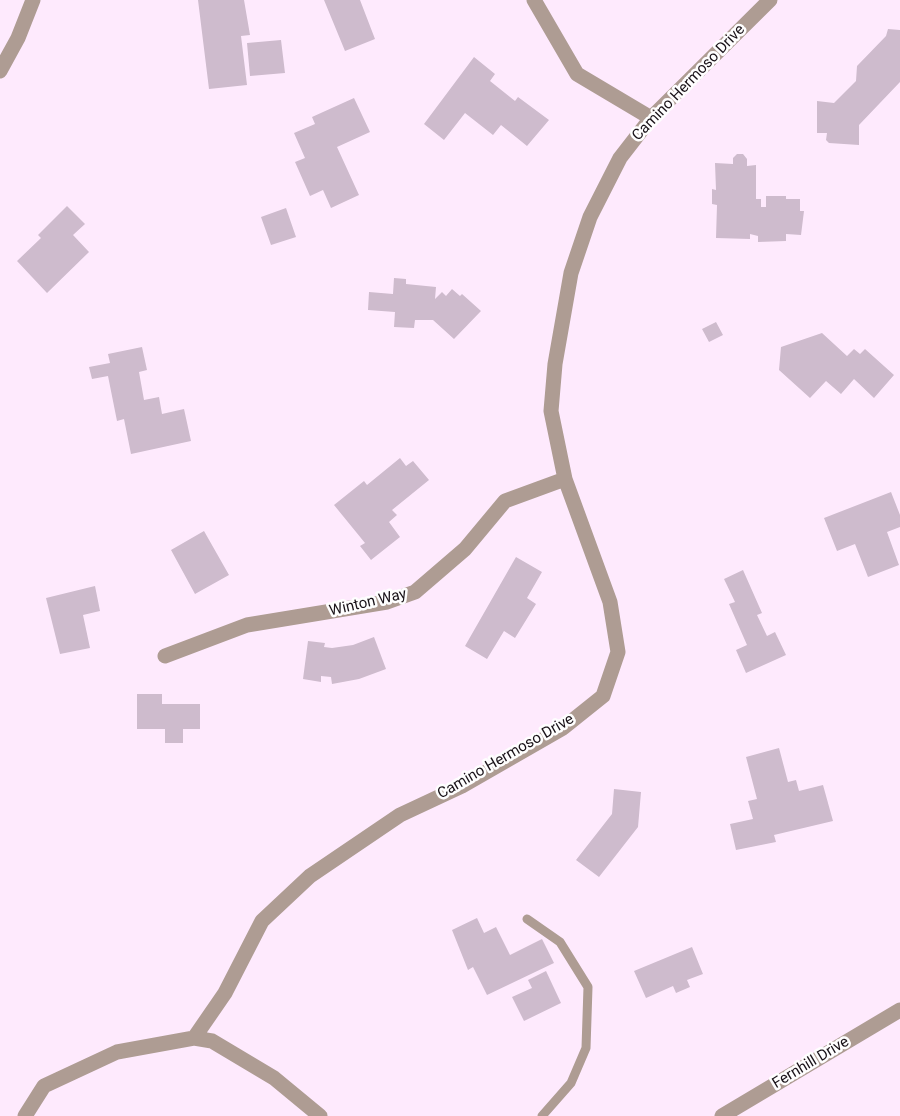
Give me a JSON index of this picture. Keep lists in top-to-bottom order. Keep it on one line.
{"streets":{"street":["Camino Hermoso Drive","Winton Way","Fernhill Drive"]},"crossings":[["Camino Hermoso Drive","Winton Way"]]}
